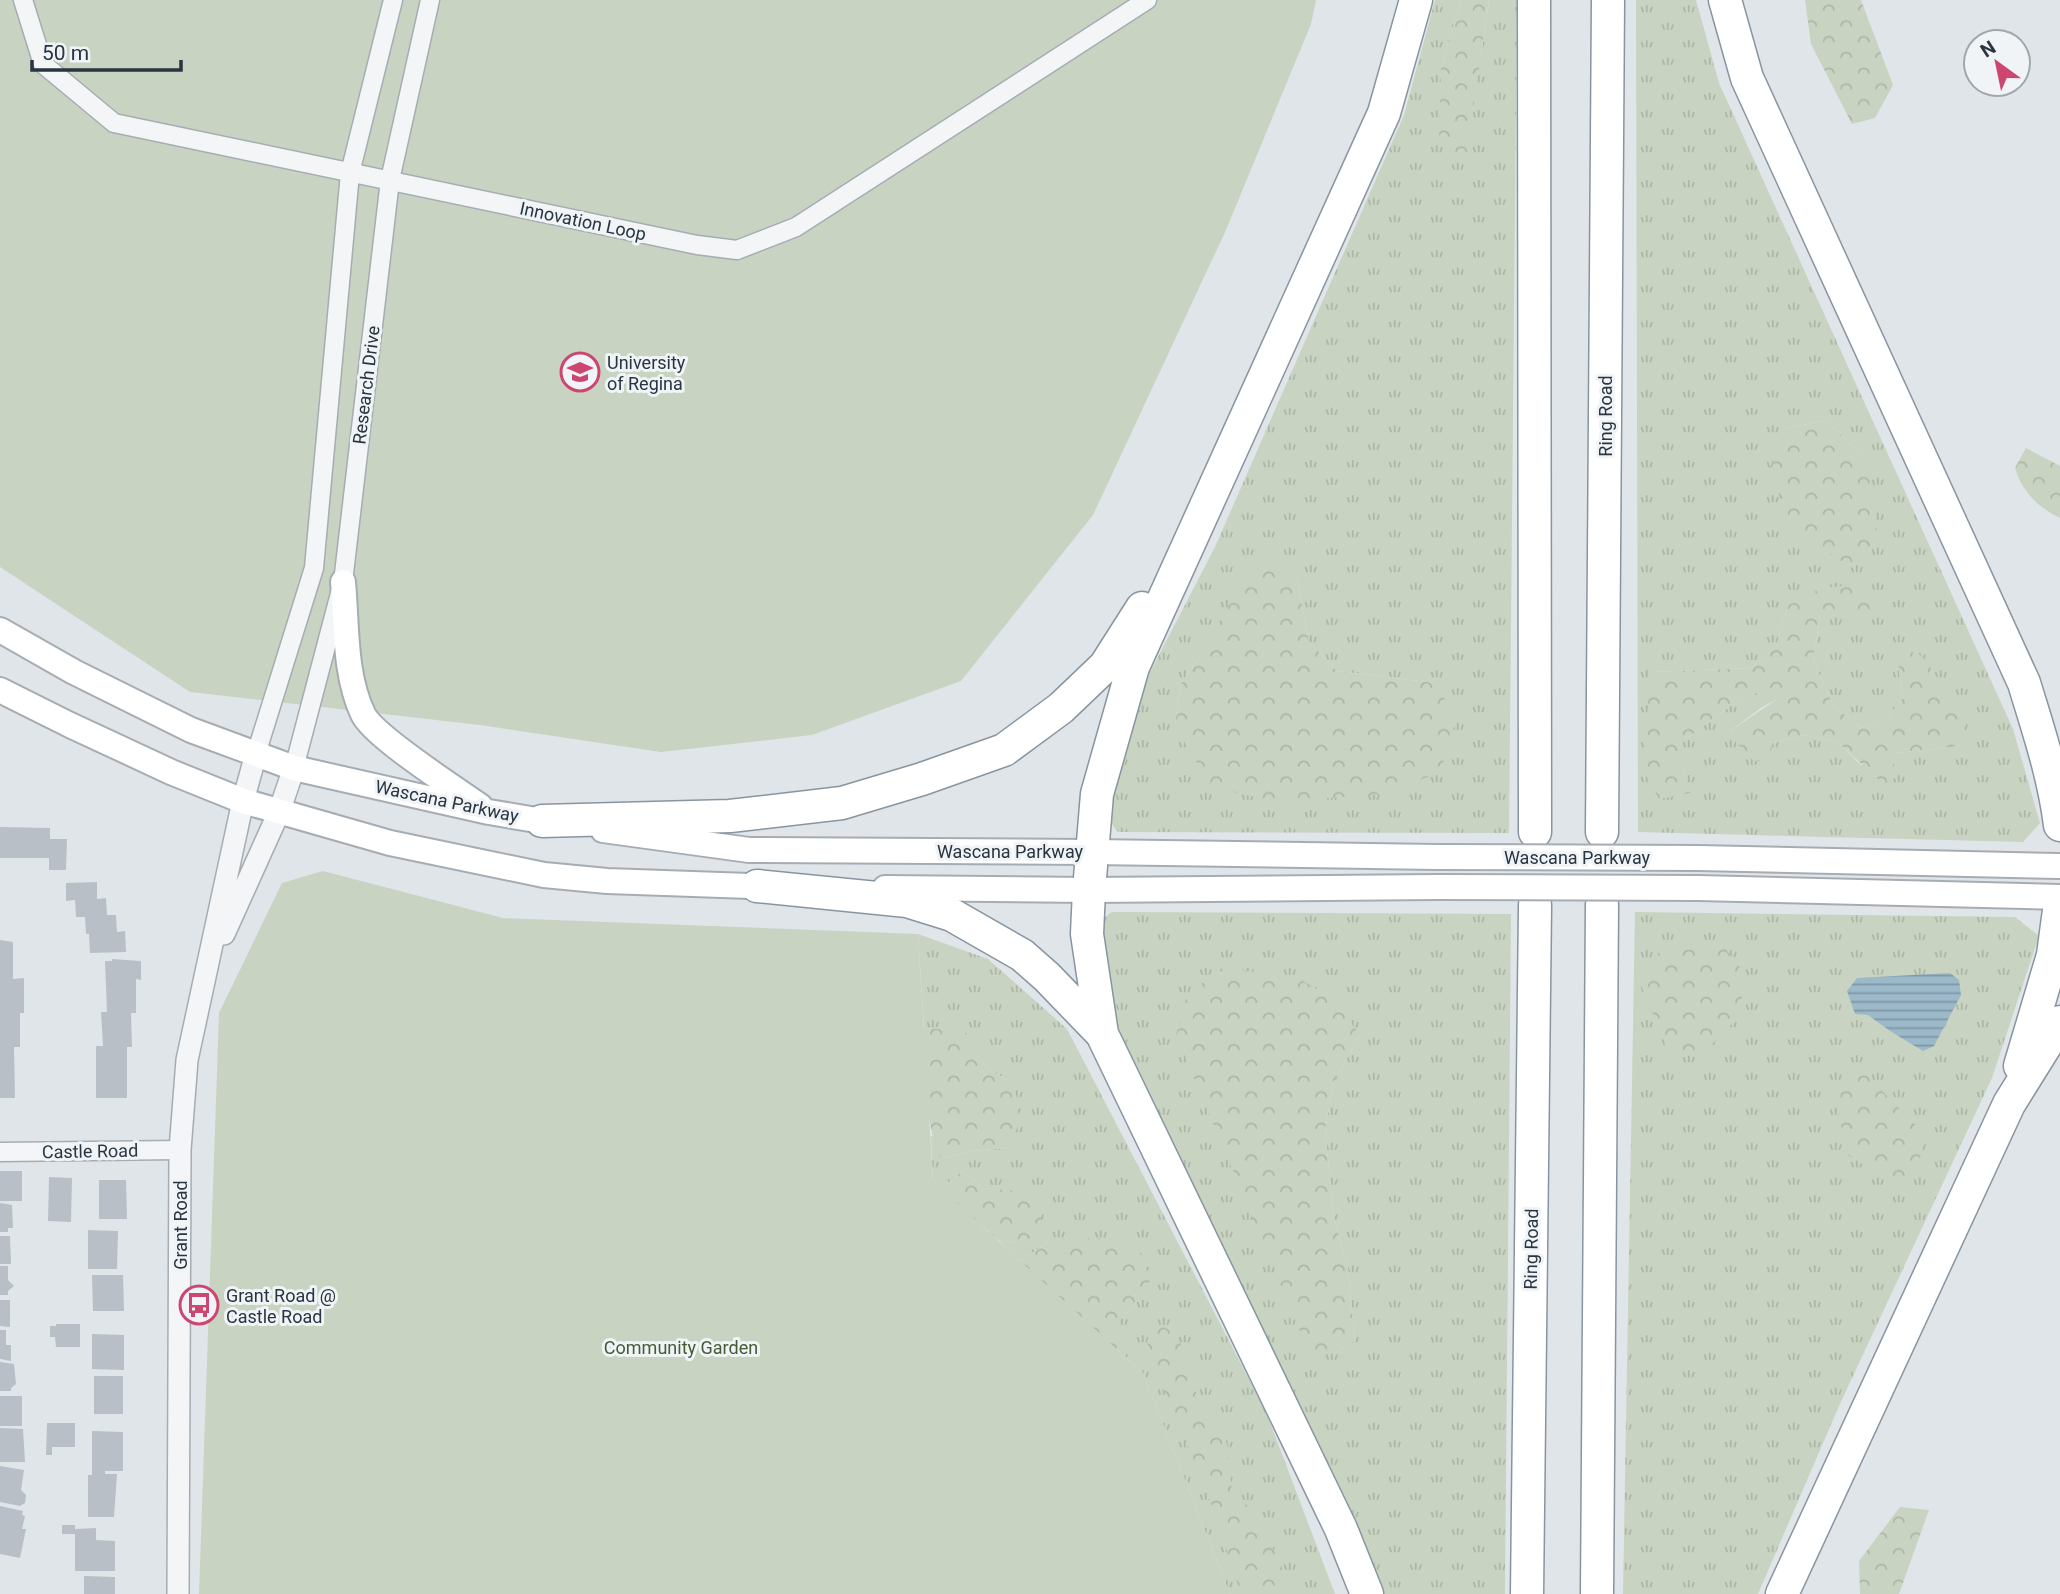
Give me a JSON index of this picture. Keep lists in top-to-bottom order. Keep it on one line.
{"streets":{"highway":["Ring Road"],"main road":["Wascana Parkway"],"street":["Innovation Loop","Research Drive","Castle Road","Grant Road"]},"crossings":[["Innovation Loop","Research Drive"],["Research Drive","Wascana Parkway"],["Research Drive","Grant Road"],["Wascana Parkway","Grant Road"],["Castle Road","Grant Road"]],"parks":["Community Garden"],"places":{"school or university":["University of Regina"],"bus stop":["Grant Road @ Castle Road"]},"scale_bar":"50 m","north":"top left"}
